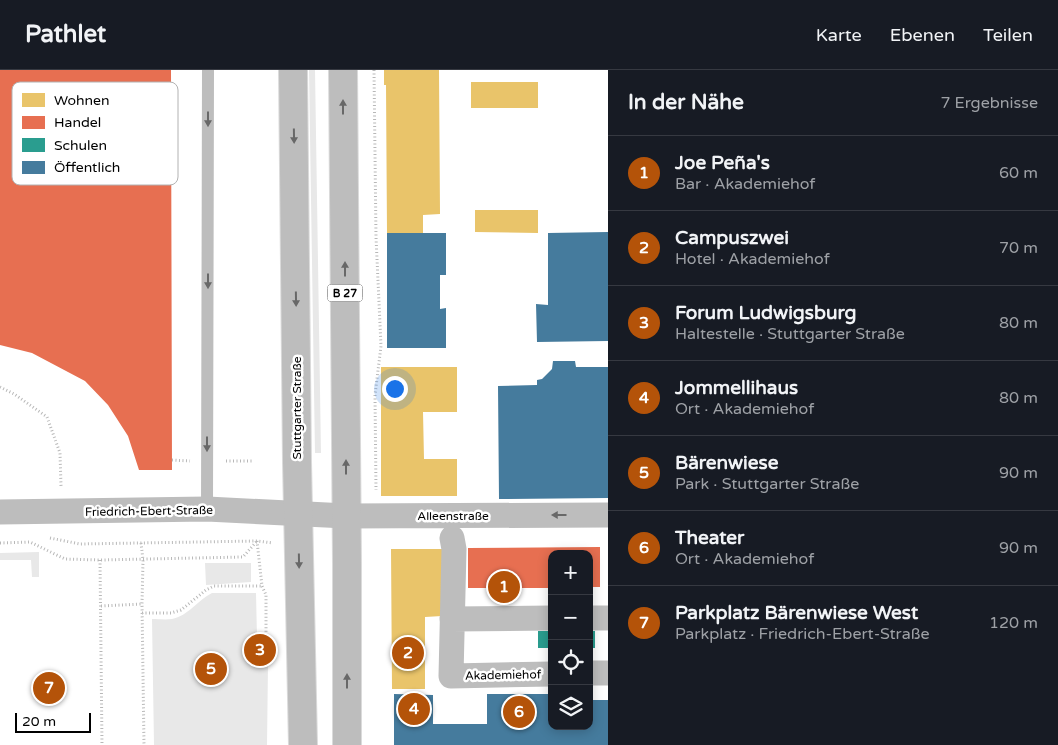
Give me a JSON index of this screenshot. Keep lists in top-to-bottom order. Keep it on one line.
{"streets":{"main road":["B 27","Stuttgarter Straße"],"street":["Friedrich-Ebert-Straße","Alleenstraße","Akademiehof"]},"crossings":[["B 27","Alleenstraße"],["Stuttgarter Straße","Friedrich-Ebert-Straße"],["Stuttgarter Straße","Alleenstraße"],["Friedrich-Ebert-Straße","Alleenstraße"]],"legend":["Wohnen","Handel","Schulen","Öffentlich"],"scale_bar":"20 m","page":{"header":"Pathlet","nav":["Karte","Ebenen","Teilen"],"heading":["In der Nähe","7 Ergebnisse"],"list":[{"mark":"1","name":"Joe Peña's","note":"Bar · Akademiehof","value":"60 m"},{"mark":"2","name":"Campuszwei","note":"Hotel · Akademiehof","value":"70 m"},{"mark":"3","name":"Forum Ludwigsburg","note":"Haltestelle · Stuttgarter Straße","value":"80 m"},{"mark":"4","name":"Jommellihaus","note":"Ort · Akademiehof","value":"80 m"},{"mark":"5","name":"Bärenwiese","note":"Park · Stuttgarter Straße","value":"90 m"},{"mark":"6","name":"Theater","note":"Ort · Akademiehof","value":"90 m"},{"mark":"7","name":"Parkplatz Bärenwiese West","note":"Parkplatz · Friedrich-Ebert-Straße","value":"120 m"}],"map_buttons":["+","−"],"pins":["1","3","2","5","7","4","6"],"scale":"20 m"}}
